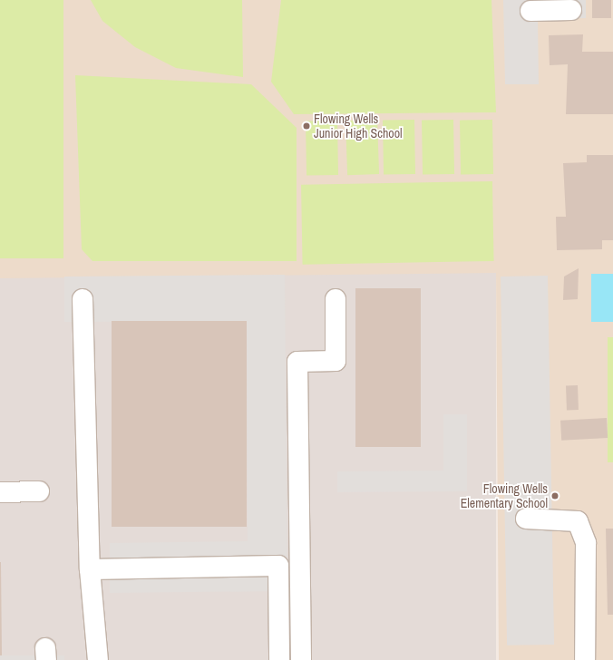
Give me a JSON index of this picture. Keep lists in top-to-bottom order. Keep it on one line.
{"places":["Flowing Wells Junior High School","Flowing Wells Elementary School"]}
